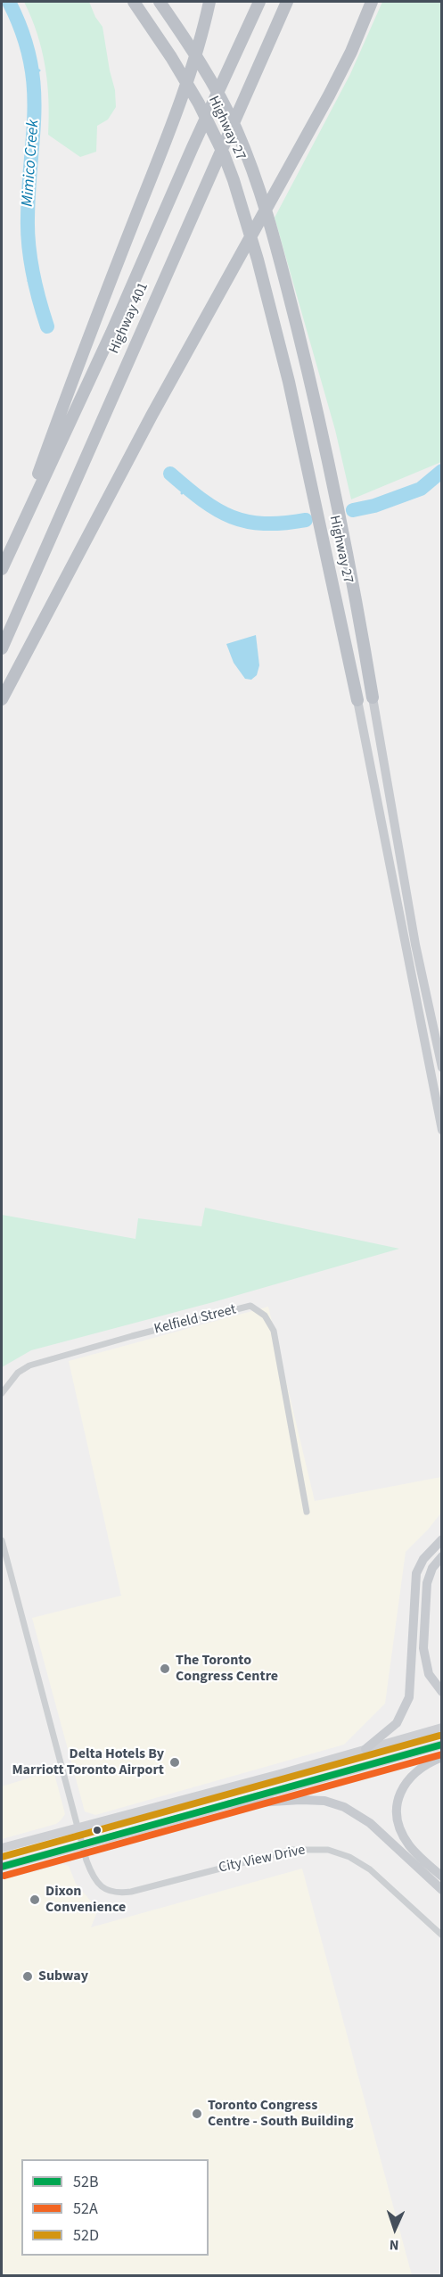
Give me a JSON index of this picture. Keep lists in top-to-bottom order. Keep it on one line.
{"streets":{"highway":["Highway 27","Highway 401"],"street":["Kelfield Street","City View Drive"]},"water":["Mimico Creek"],"places":["The Toronto Congress Centre","Delta Hotels By Marriott Toronto Airport","Dixon Convenience","Subway","Toronto Congress Centre - South Building"],"lines":["transit line 52D","transit line 52B","transit line 52A"],"legend":["52B","52A","52D"],"north":"bottom"}
